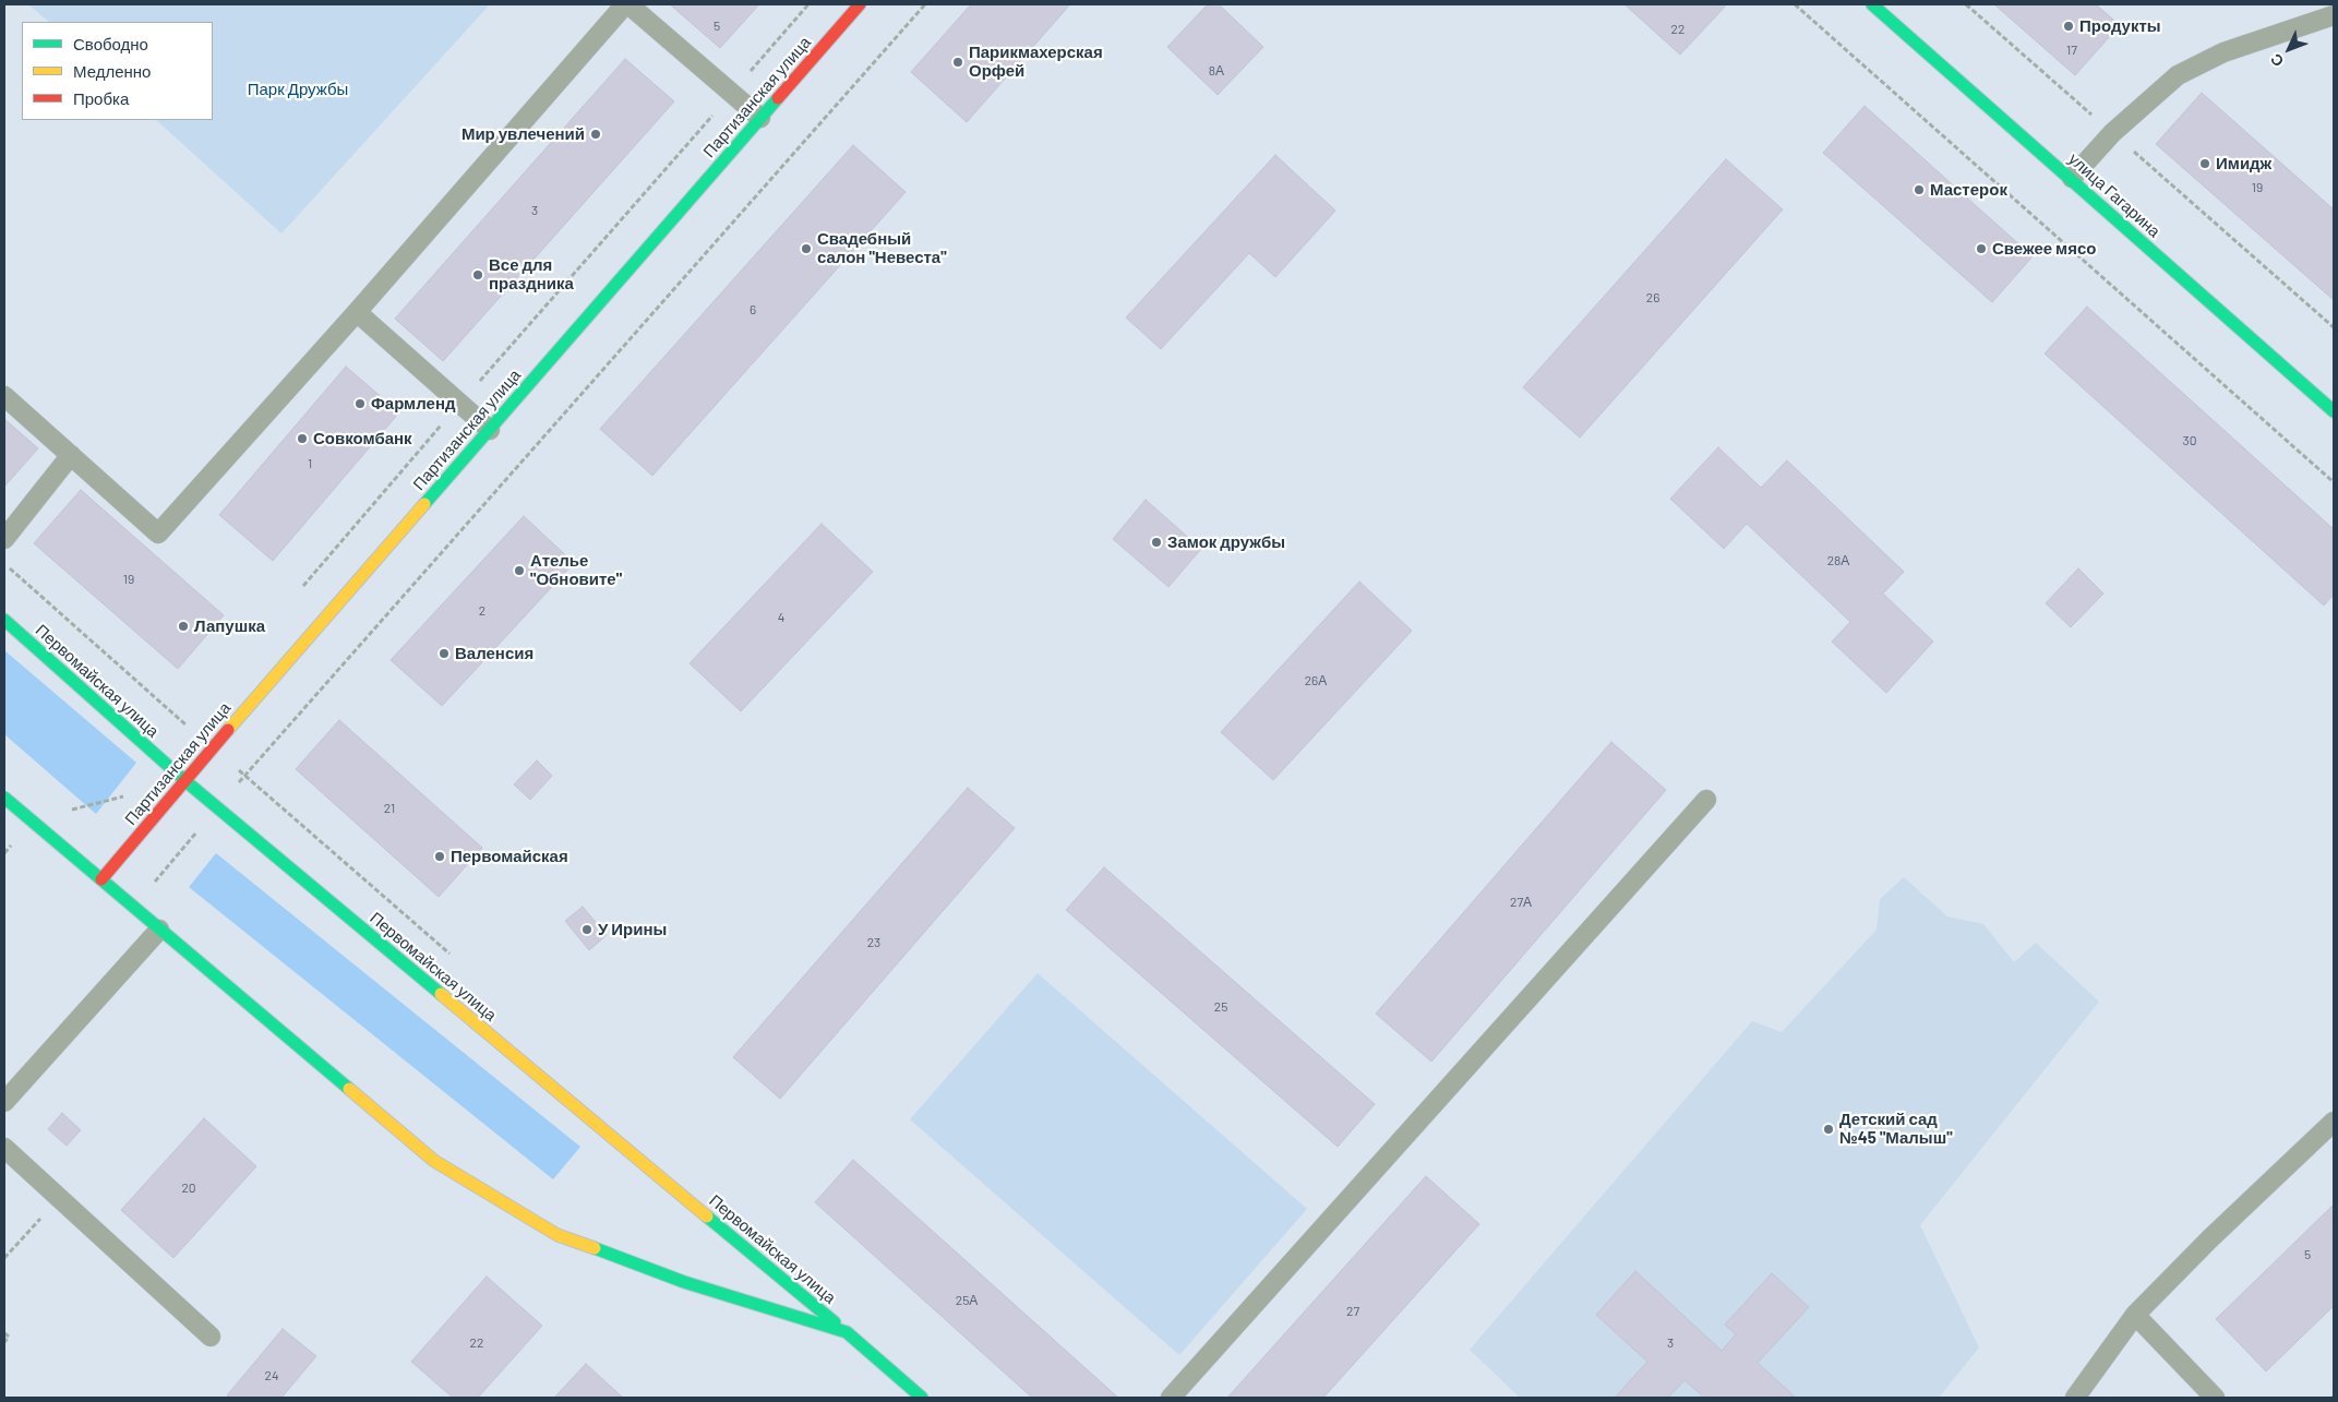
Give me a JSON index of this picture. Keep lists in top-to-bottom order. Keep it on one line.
{"streets":{"street":["Партизанская улица","улица Гагарина","Первомайская улица"]},"crossings":[["Партизанская улица","Первомайская улица"]],"parks":["Парк Дружбы"],"places":["Продукты","Парикмахерская Орфей","Мир увлечений","Имидж","Мастерок","Свадебный салон \"Невеста\"","Свежее мясо","Все для праздника","Фармленд","Совкомбанк","Замок дружбы","Ателье \"Обновите\"","Лапушка","Валенсия","Первомайская","У Ирины","Детский сад №45 \"Малыш\""],"house_numbers":["5","22","17","8А","19","3","26","6","30","1","28А","19","2","4","26А","21","27А","23","25","20","5","25А","27","22","3","24"],"legend":["Свободно","Медленно","Пробка"],"north":"bottom left"}
